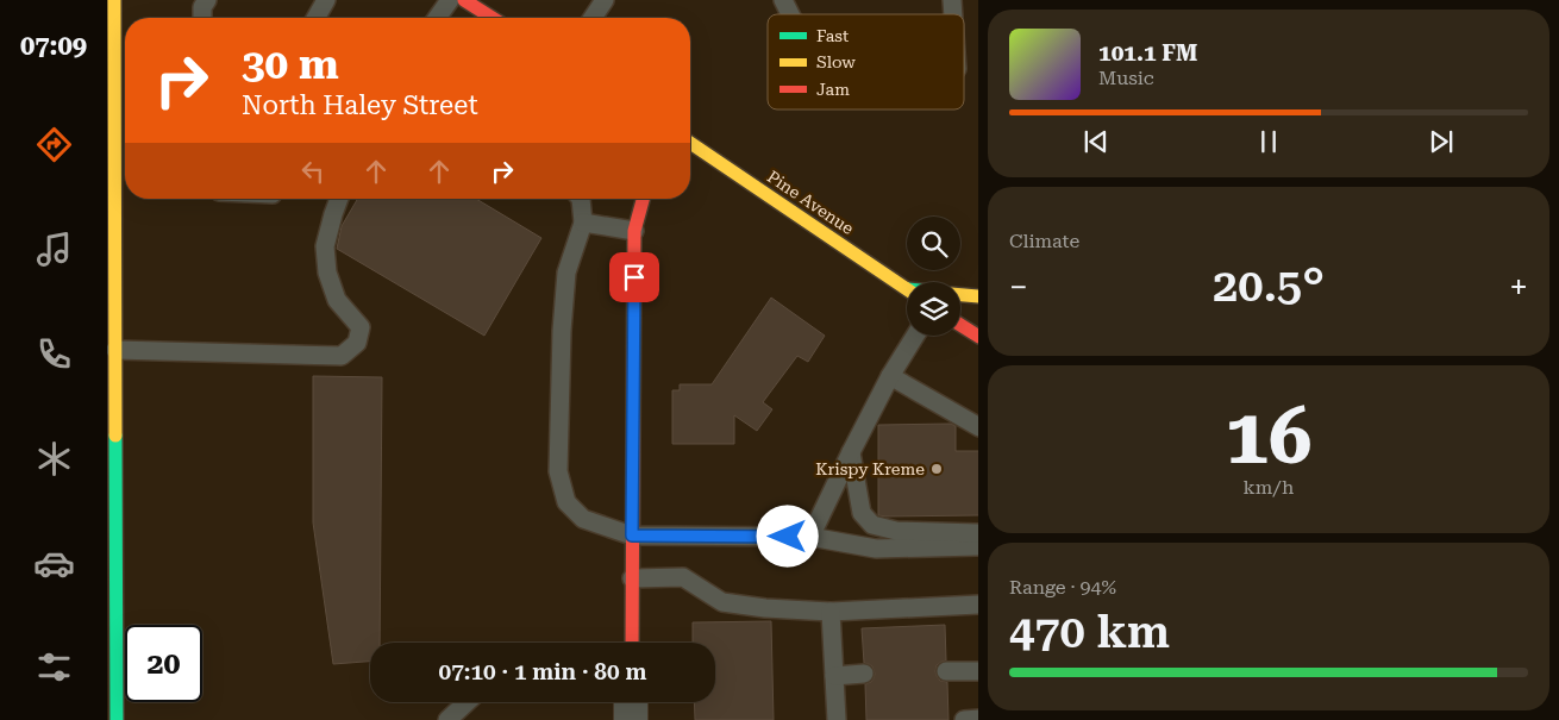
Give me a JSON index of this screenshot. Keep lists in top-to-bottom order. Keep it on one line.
{"streets":{"street":["Pine Avenue"]},"places":["Krispy Kreme"],"legend":["Fast","Slow","Jam"],"page":{"tabs":"07:09","turn":["30 m","North Haley Street"],"song":["101.1 FM","Music"],"tile":["Climate",["16","km/h"],["Range · 94%","470 km"]],"heat":["−","20.5°","+"],"limit":"20","trip":"07:10 · 1 min · 80 m"}}
